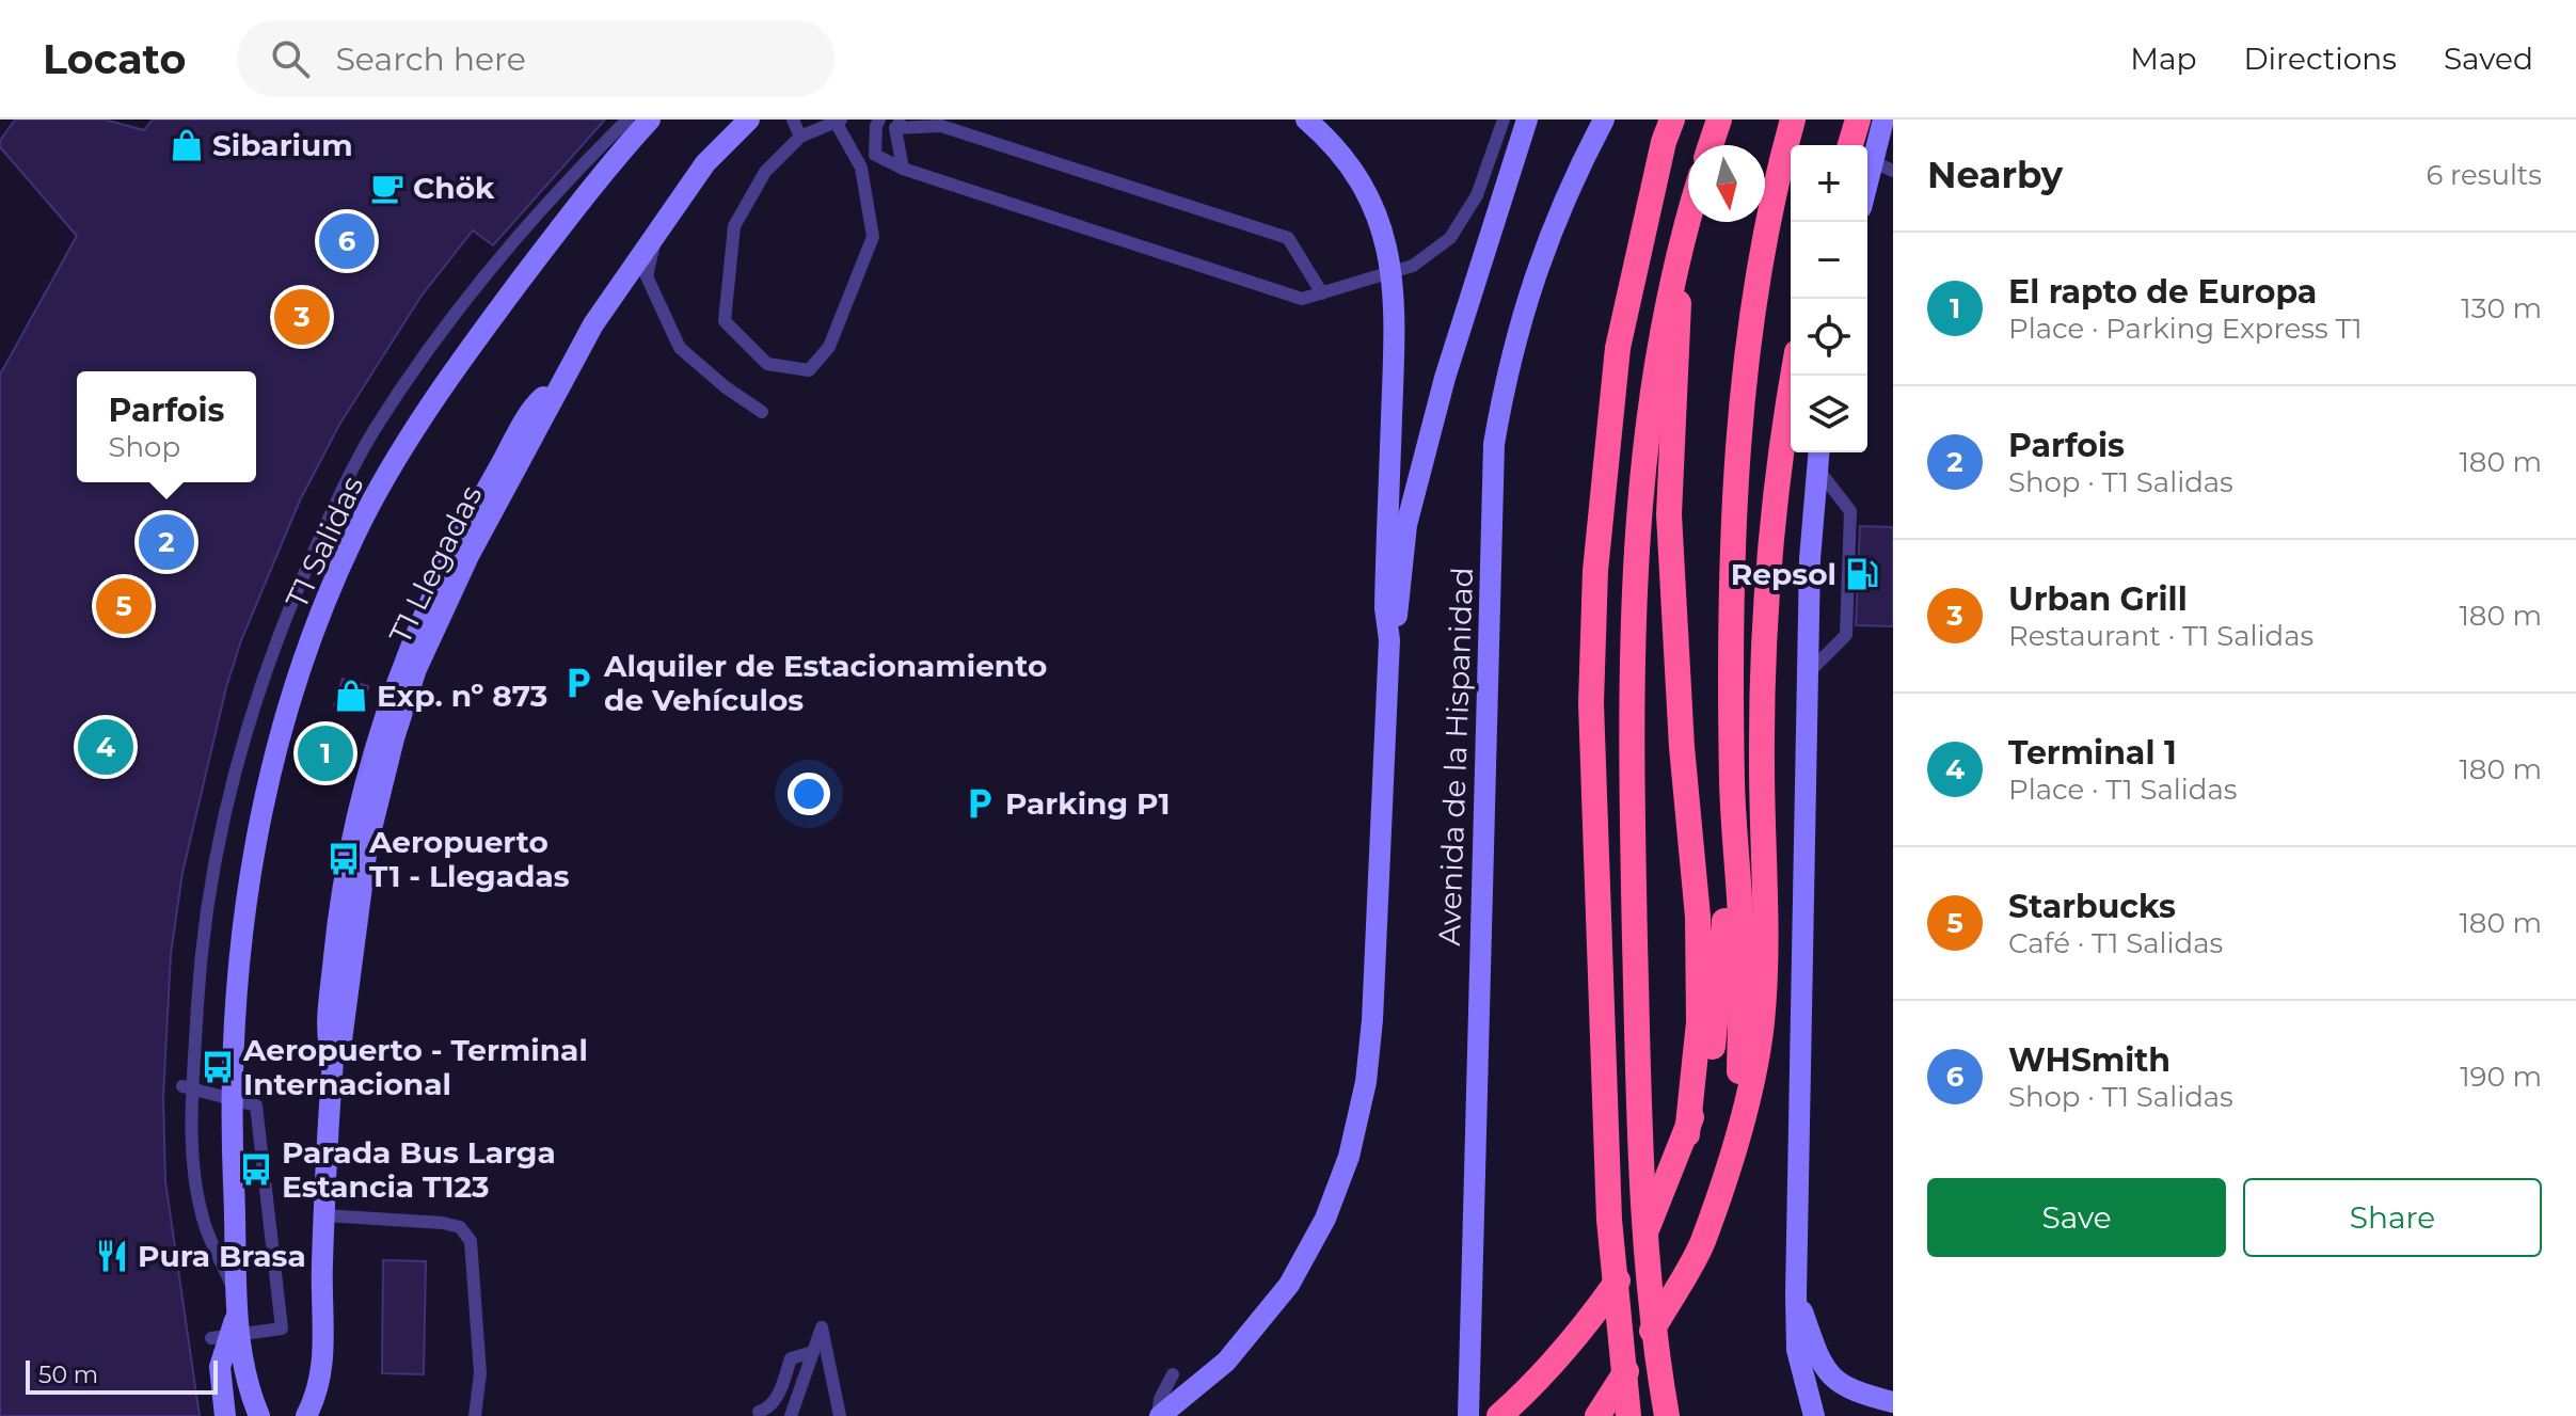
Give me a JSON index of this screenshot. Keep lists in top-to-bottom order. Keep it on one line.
{"streets":{"street":["T1 Salidas","T1 Llegadas","Avenida de la Hispanidad"]},"places":{"shop":["Sibarium","Exp. nº 873"],"cafe":["Chök"],"fuel station":["Repsol"],"parking":["Alquiler de Estacionamiento de Vehículos","Parking P1"],"bus stop":["Aeropuerto T1 - Llegadas","Aeropuerto - Terminal Internacional","Parada Bus Larga Estancia T123"],"restaurant":["Pura Brasa"]},"scale_bar":"50 m","north":"bottom","page":{"header":"Locato","search":"Search here","nav":["Map","Directions","Saved"],"heading":["Nearby","6 results"],"map_buttons":["+","−"],"pins":["6","3","2","5","4","1"],"list":[{"mark":"1","name":"El rapto de Europa","note":"Place · Parking Express T1","value":"130 m"},{"mark":"2","name":"Parfois","note":"Shop · T1 Salidas","value":"180 m"},{"mark":"3","name":"Urban Grill","note":"Restaurant · T1 Salidas","value":"180 m"},{"mark":"4","name":"Terminal 1","note":"Place · T1 Salidas","value":"180 m"},{"mark":"5","name":"Starbucks","note":"Café · T1 Salidas","value":"180 m"},{"mark":"6","name":"WHSmith","note":"Shop · T1 Salidas","value":"190 m"}],"popup":["Parfois","Shop"],"buttons":["Save","Share"],"scale":"50 m"}}
